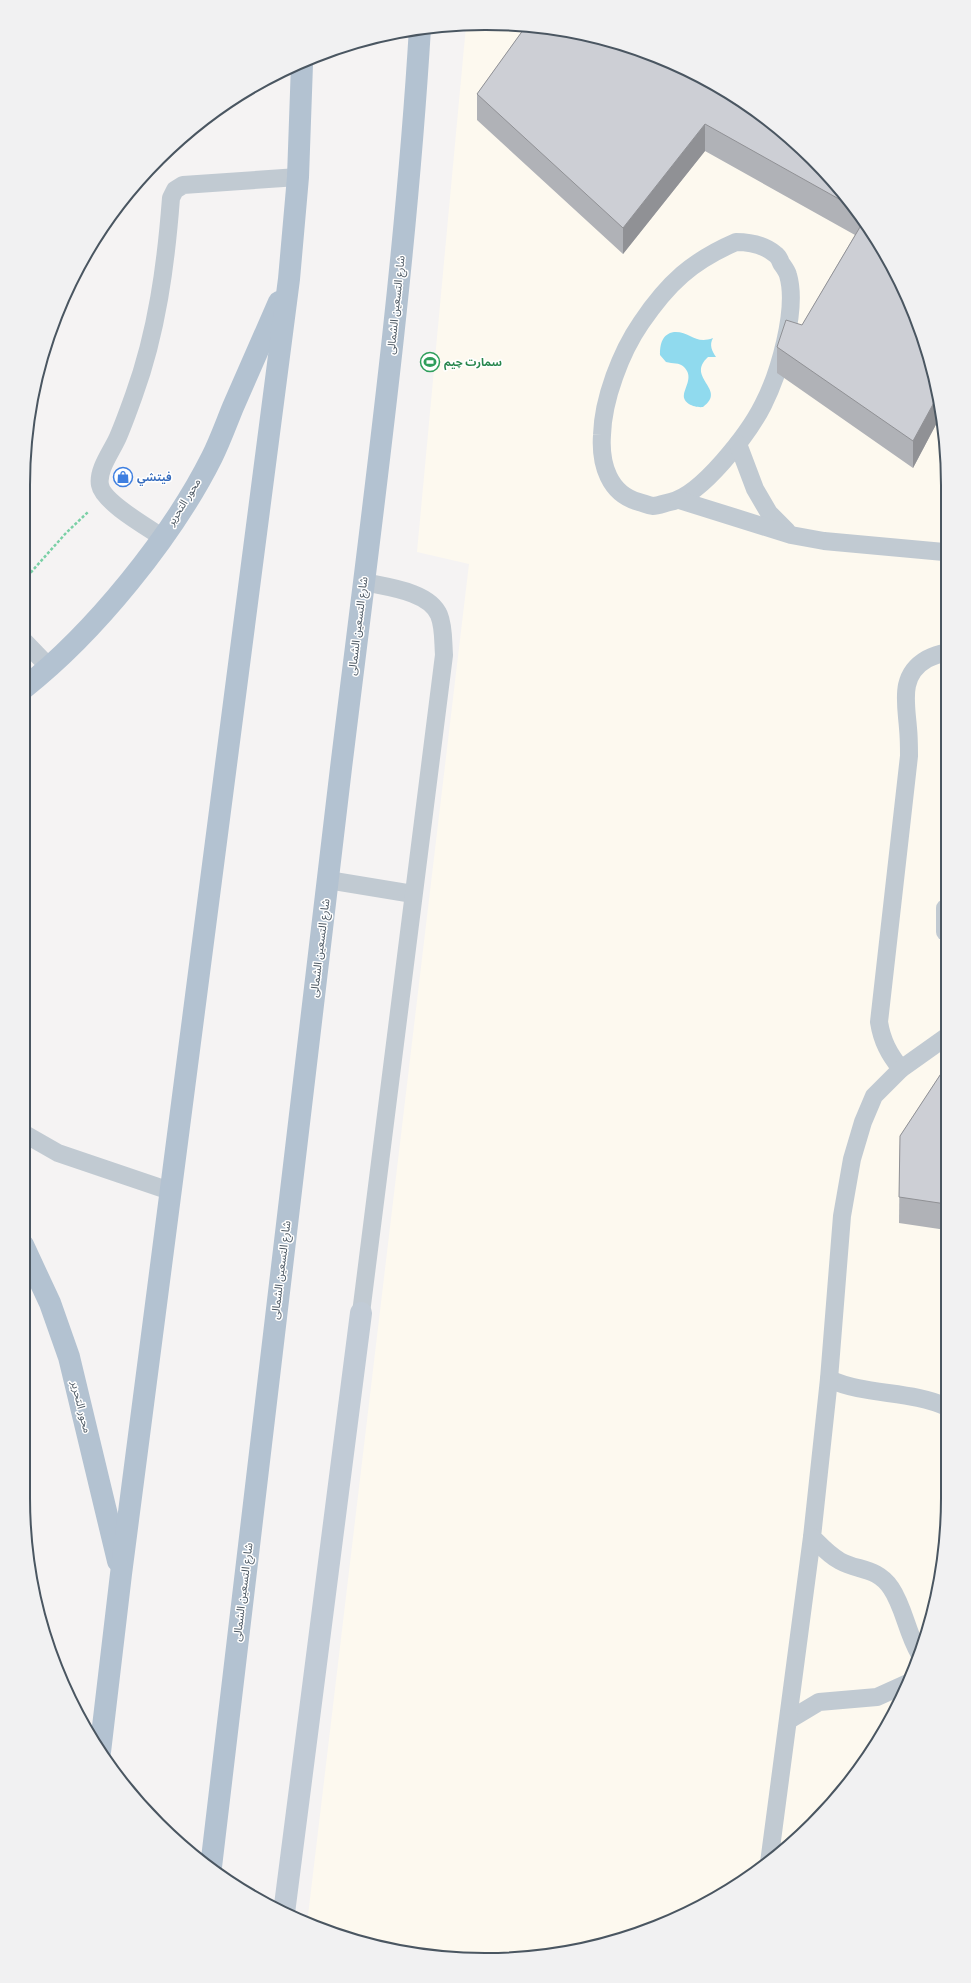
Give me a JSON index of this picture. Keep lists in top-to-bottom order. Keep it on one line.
{"streets":{"main road":["شارع التسعين الشمالى","محور التحرير"]},"places":{"sports":["سمارت چيم"],"shop":["فيتشي"]}}
